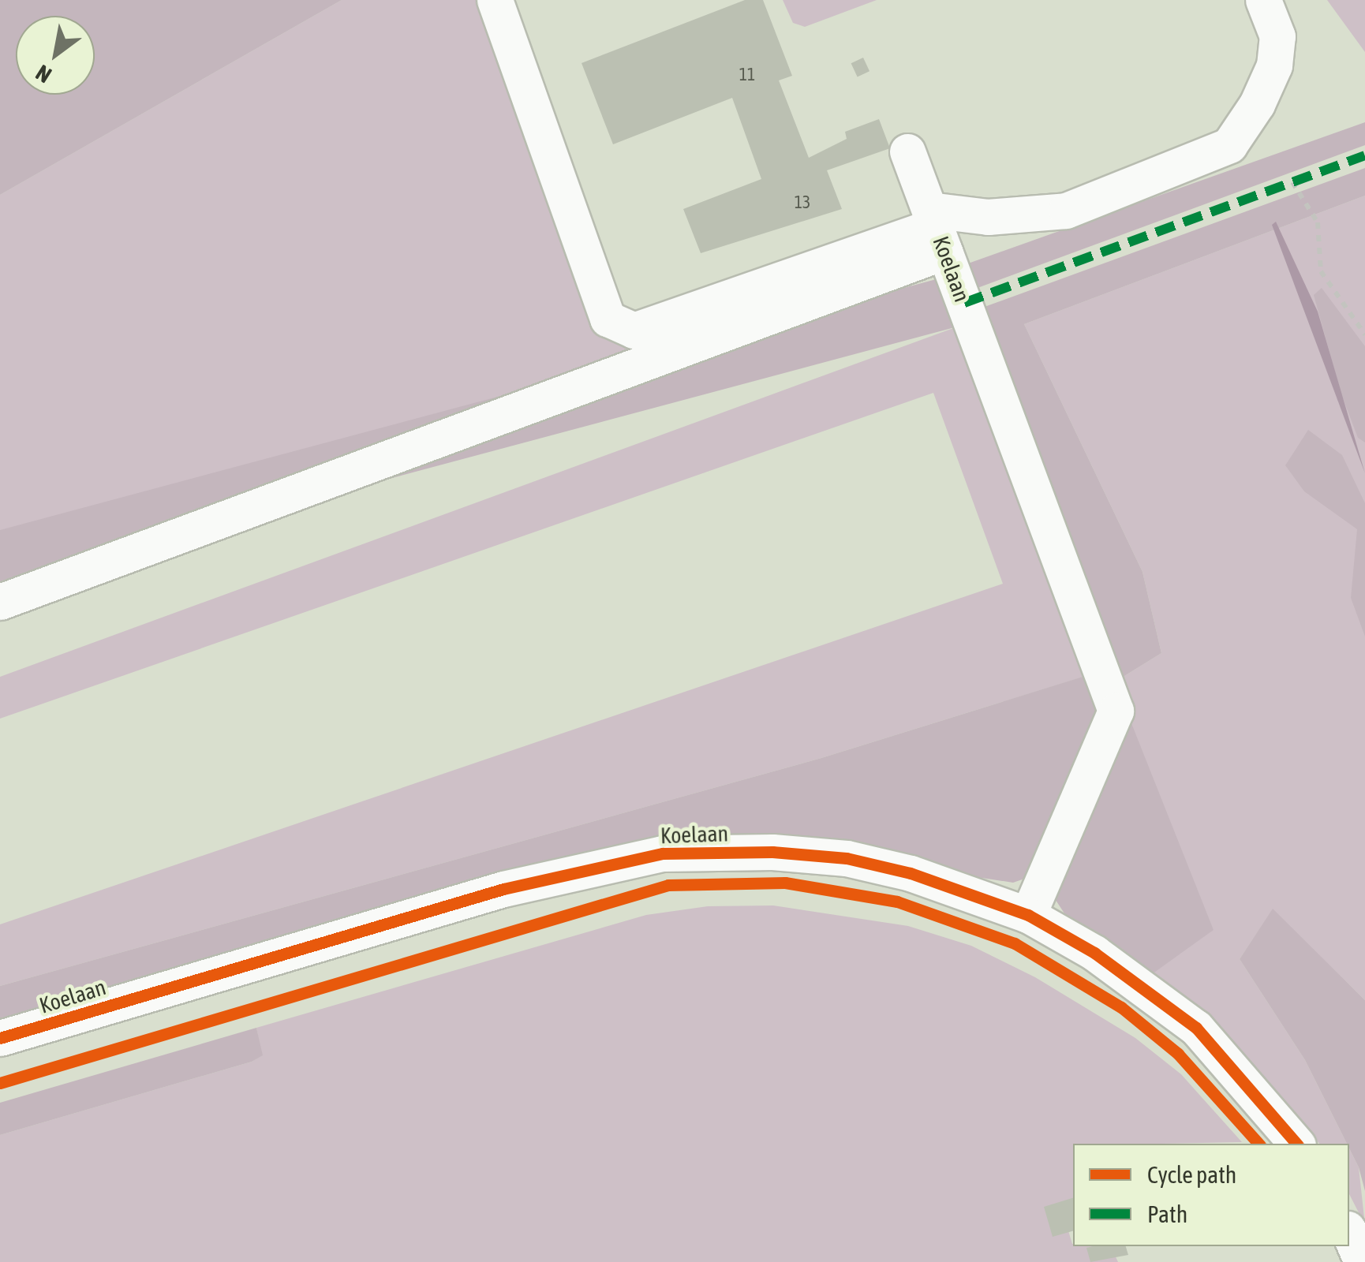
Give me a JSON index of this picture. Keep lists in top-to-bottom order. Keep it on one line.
{"streets":{"street":["Koelaan"]},"house_numbers":["11","13"],"legend":["Cycle path","Path"],"north":"bottom left"}
